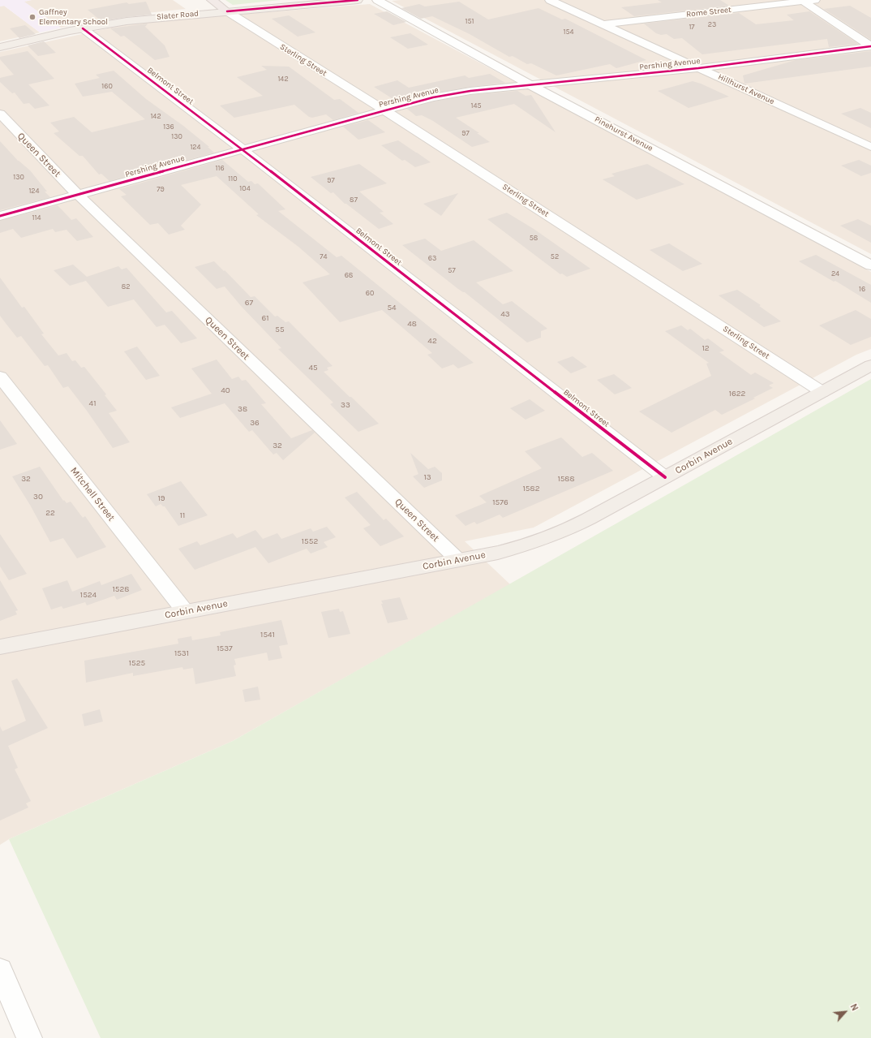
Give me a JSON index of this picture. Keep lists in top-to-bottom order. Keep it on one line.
{"streets":{"main road":["Slater Road","Corbin Avenue"],"street":["Rome Street","Sterling Street","Pershing Avenue","Belmont Street","Hillhurst Avenue","Pinehurst Avenue","Queen Street","Mitchell Street"]},"crossings":[["Rome Street","Hillhurst Avenue"],["Slater Road","Sterling Street"],["Slater Road","Belmont Street"],["Sterling Street","Pershing Avenue"],["Sterling Street","Corbin Avenue"],["Pershing Avenue","Belmont Street"],["Pershing Avenue","Hillhurst Avenue"],["Pershing Avenue","Pinehurst Avenue"],["Pershing Avenue","Queen Street"],["Belmont Street","Corbin Avenue"],["Queen Street","Corbin Avenue"],["Corbin Avenue","Mitchell Street"]],"places":["Gaffney Elementary School"],"house_numbers":["151","23","17","154","142","160","145","142","136","97","130","124","116","130","110","97","104","79","124","87","114","58","74","52","63","57","24","68","82","16","60","67","54","43","61","48","55","42","12","45","40","1622","41","33","38","36","32","13","32","1588","1582","30","19","1576","22","11","1552","1528","1524","1541","1537","1531","1525"],"north":"top right"}
